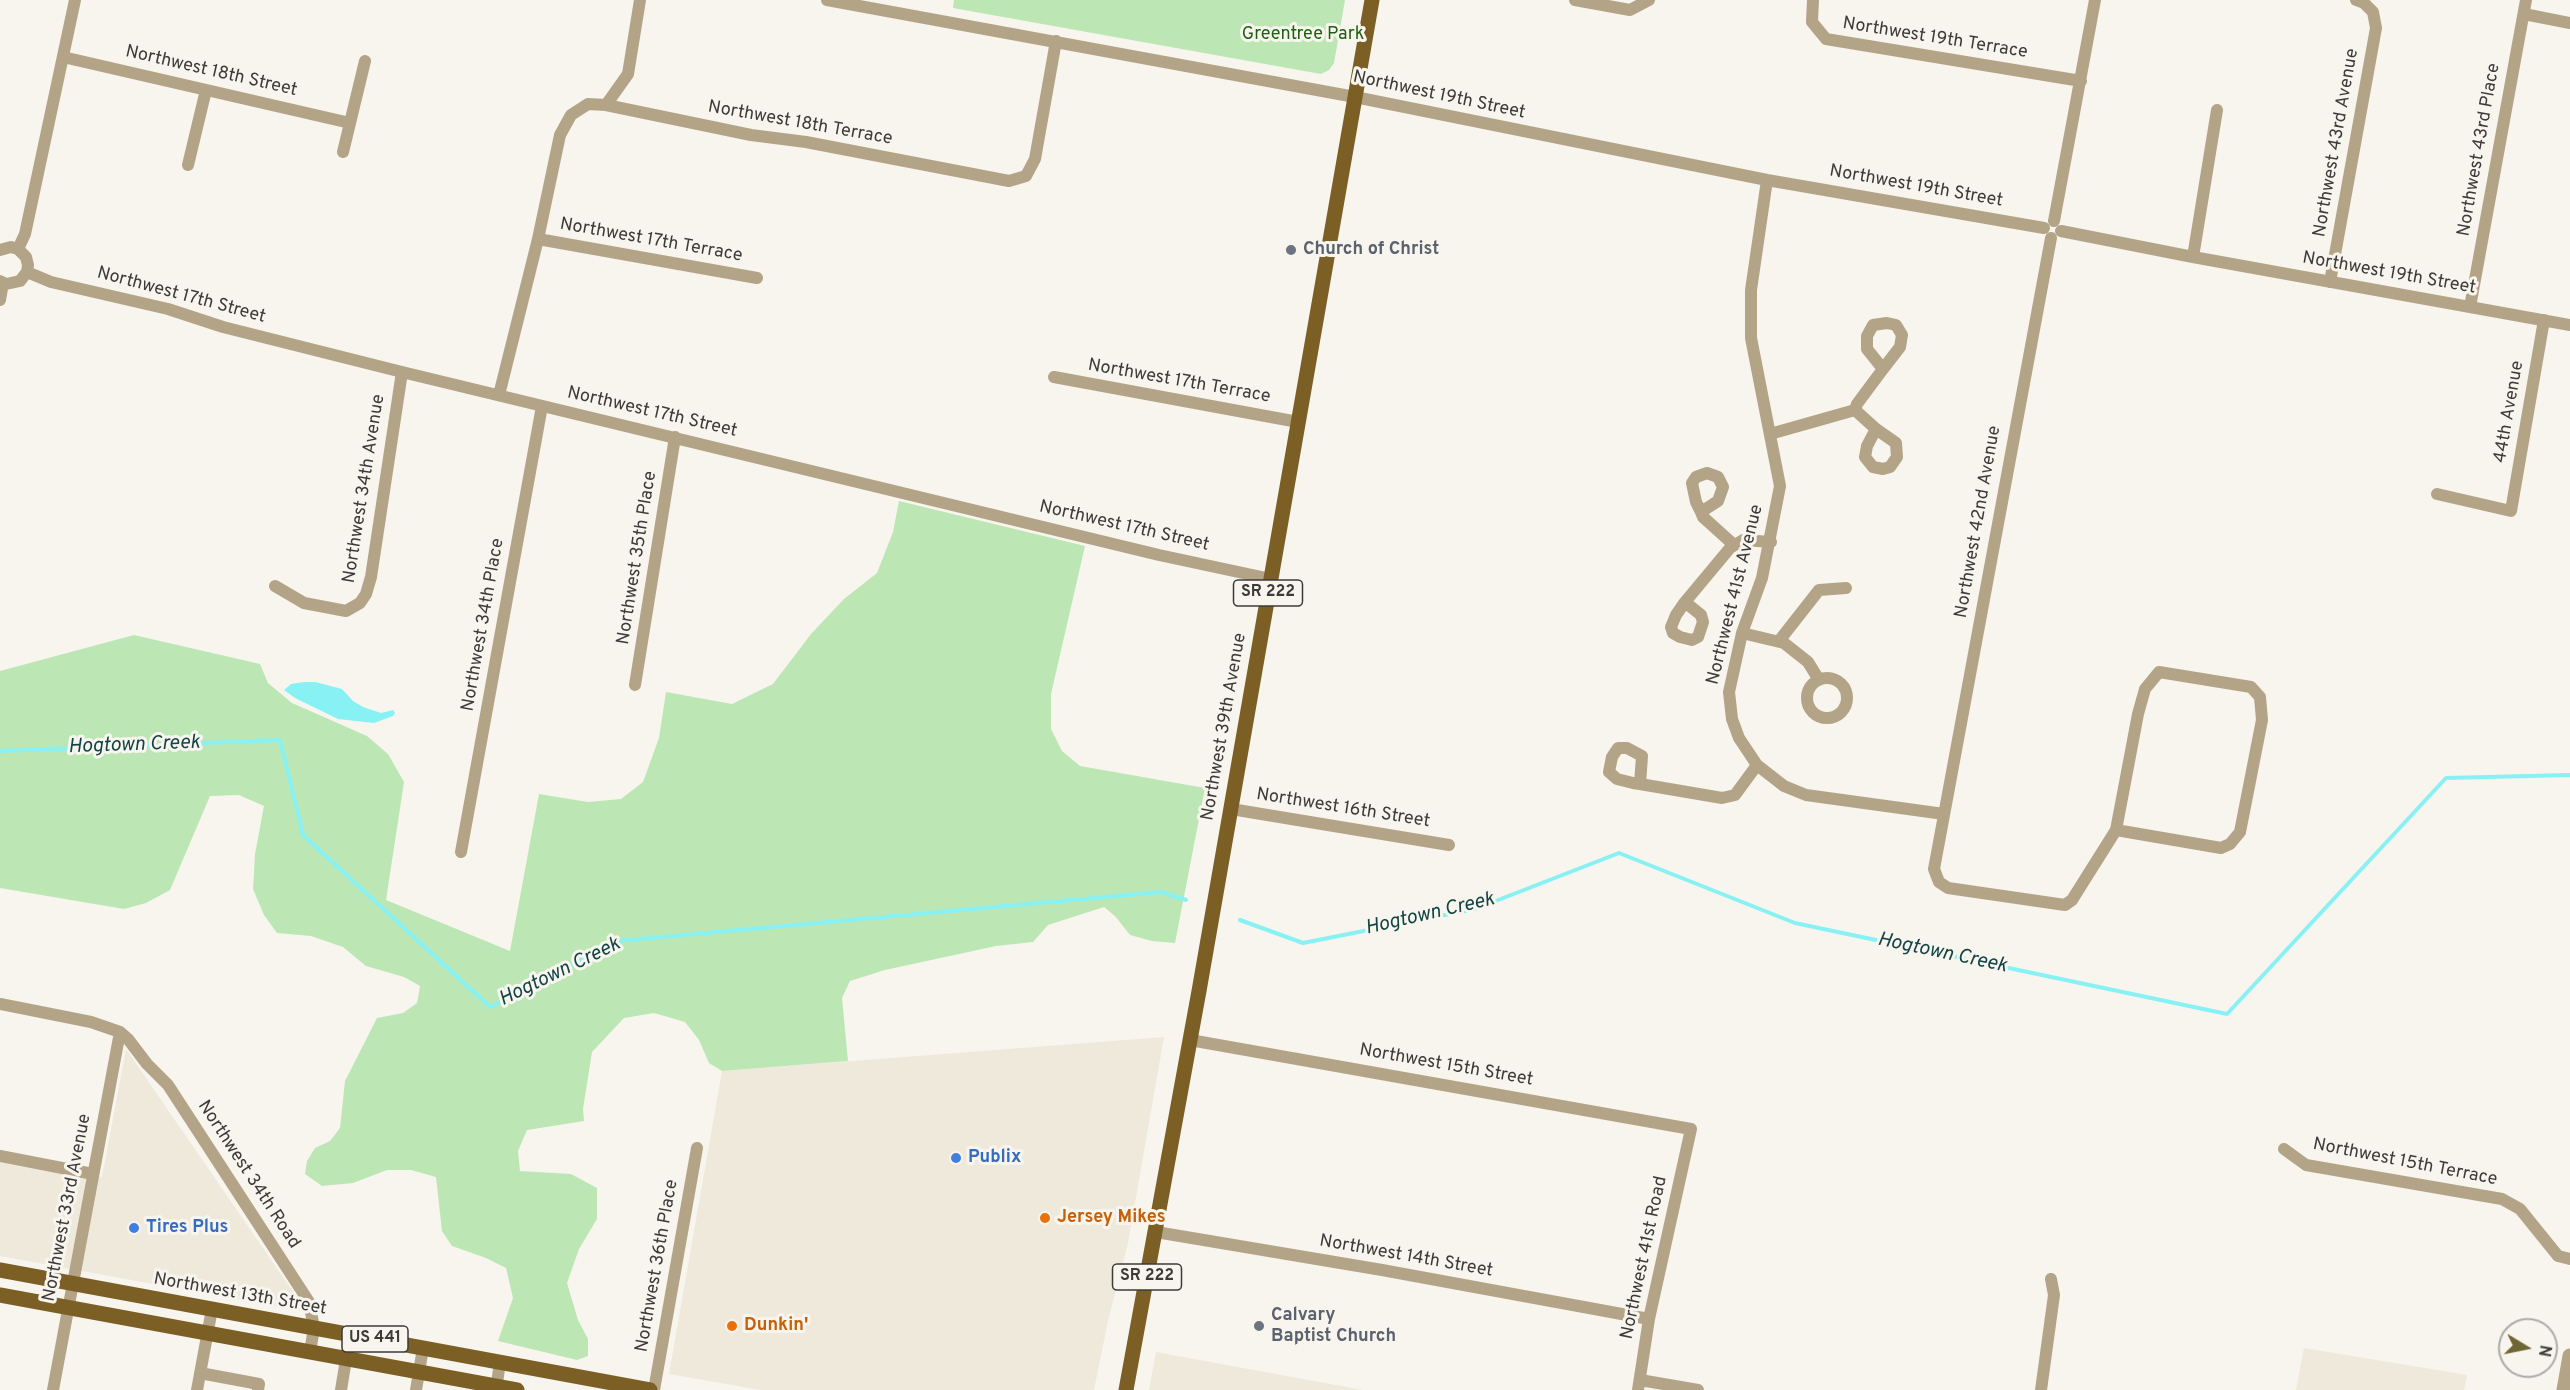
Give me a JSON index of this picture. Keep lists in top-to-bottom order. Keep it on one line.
{"streets":{"main road":["SR 222","Northwest 39th Avenue","Northwest 13th Street","US 441"],"street":["Northwest 19th Terrace","Northwest 18th Street","Northwest 19th Street","Northwest 18th Terrace","Northwest 43rd Avenue","Northwest 43rd Place","Northwest 17th Terrace","Northwest 17th Street","44th Avenue","Northwest 34th Avenue","Northwest 42nd Avenue","Northwest 35th Place","Northwest 41st Avenue","Northwest 34th Place","Northwest 16th Street","Northwest 15th Street","Northwest 15th Terrace","Northwest 34th Road","Northwest 33rd Avenue","Northwest 14th Street","Northwest 41st Road","Northwest 36th Place"]},"crossings":[["Northwest 19th Terrace","Northwest 42nd Avenue"],["Northwest 19th Street","Northwest 18th Terrace"],["Northwest 19th Street","Northwest 43rd Avenue"],["Northwest 19th Street","Northwest 43rd Place"],["Northwest 19th Street","44th Avenue"],["Northwest 19th Street","Northwest 42nd Avenue"],["Northwest 19th Street","Northwest 41st Avenue"],["Northwest 19th Street","Northwest 39th Avenue"],["Northwest 18th Terrace","Northwest 17th Terrace"],["Northwest 17th Terrace","Northwest 39th Avenue"],["Northwest 17th Street","Northwest 34th Avenue"],["Northwest 17th Street","Northwest 35th Place"],["Northwest 17th Street","Northwest 34th Place"],["Northwest 17th Street","Northwest 39th Avenue"],["Northwest 39th Avenue","Northwest 16th Street"],["Northwest 39th Avenue","Northwest 15th Street"],["Northwest 39th Avenue","Northwest 14th Street"],["Northwest 15th Street","Northwest 41st Road"],["Northwest 34th Road","Northwest 33rd Avenue"],["Northwest 34th Road","Northwest 13th Street"],["Northwest 34th Road","US 441"],["Northwest 33rd Avenue","Northwest 13th Street"],["Northwest 33rd Avenue","US 441"],["Northwest 14th Street","Northwest 41st Road"],["Northwest 36th Place","Northwest 13th Street"]],"water":["Hogtown Creek"],"parks":["Greentree Park"],"places":["Church of Christ","Publix","Jersey Mikes","Tires Plus","Dunkin'","Calvary Baptist Church"],"north":"right"}
